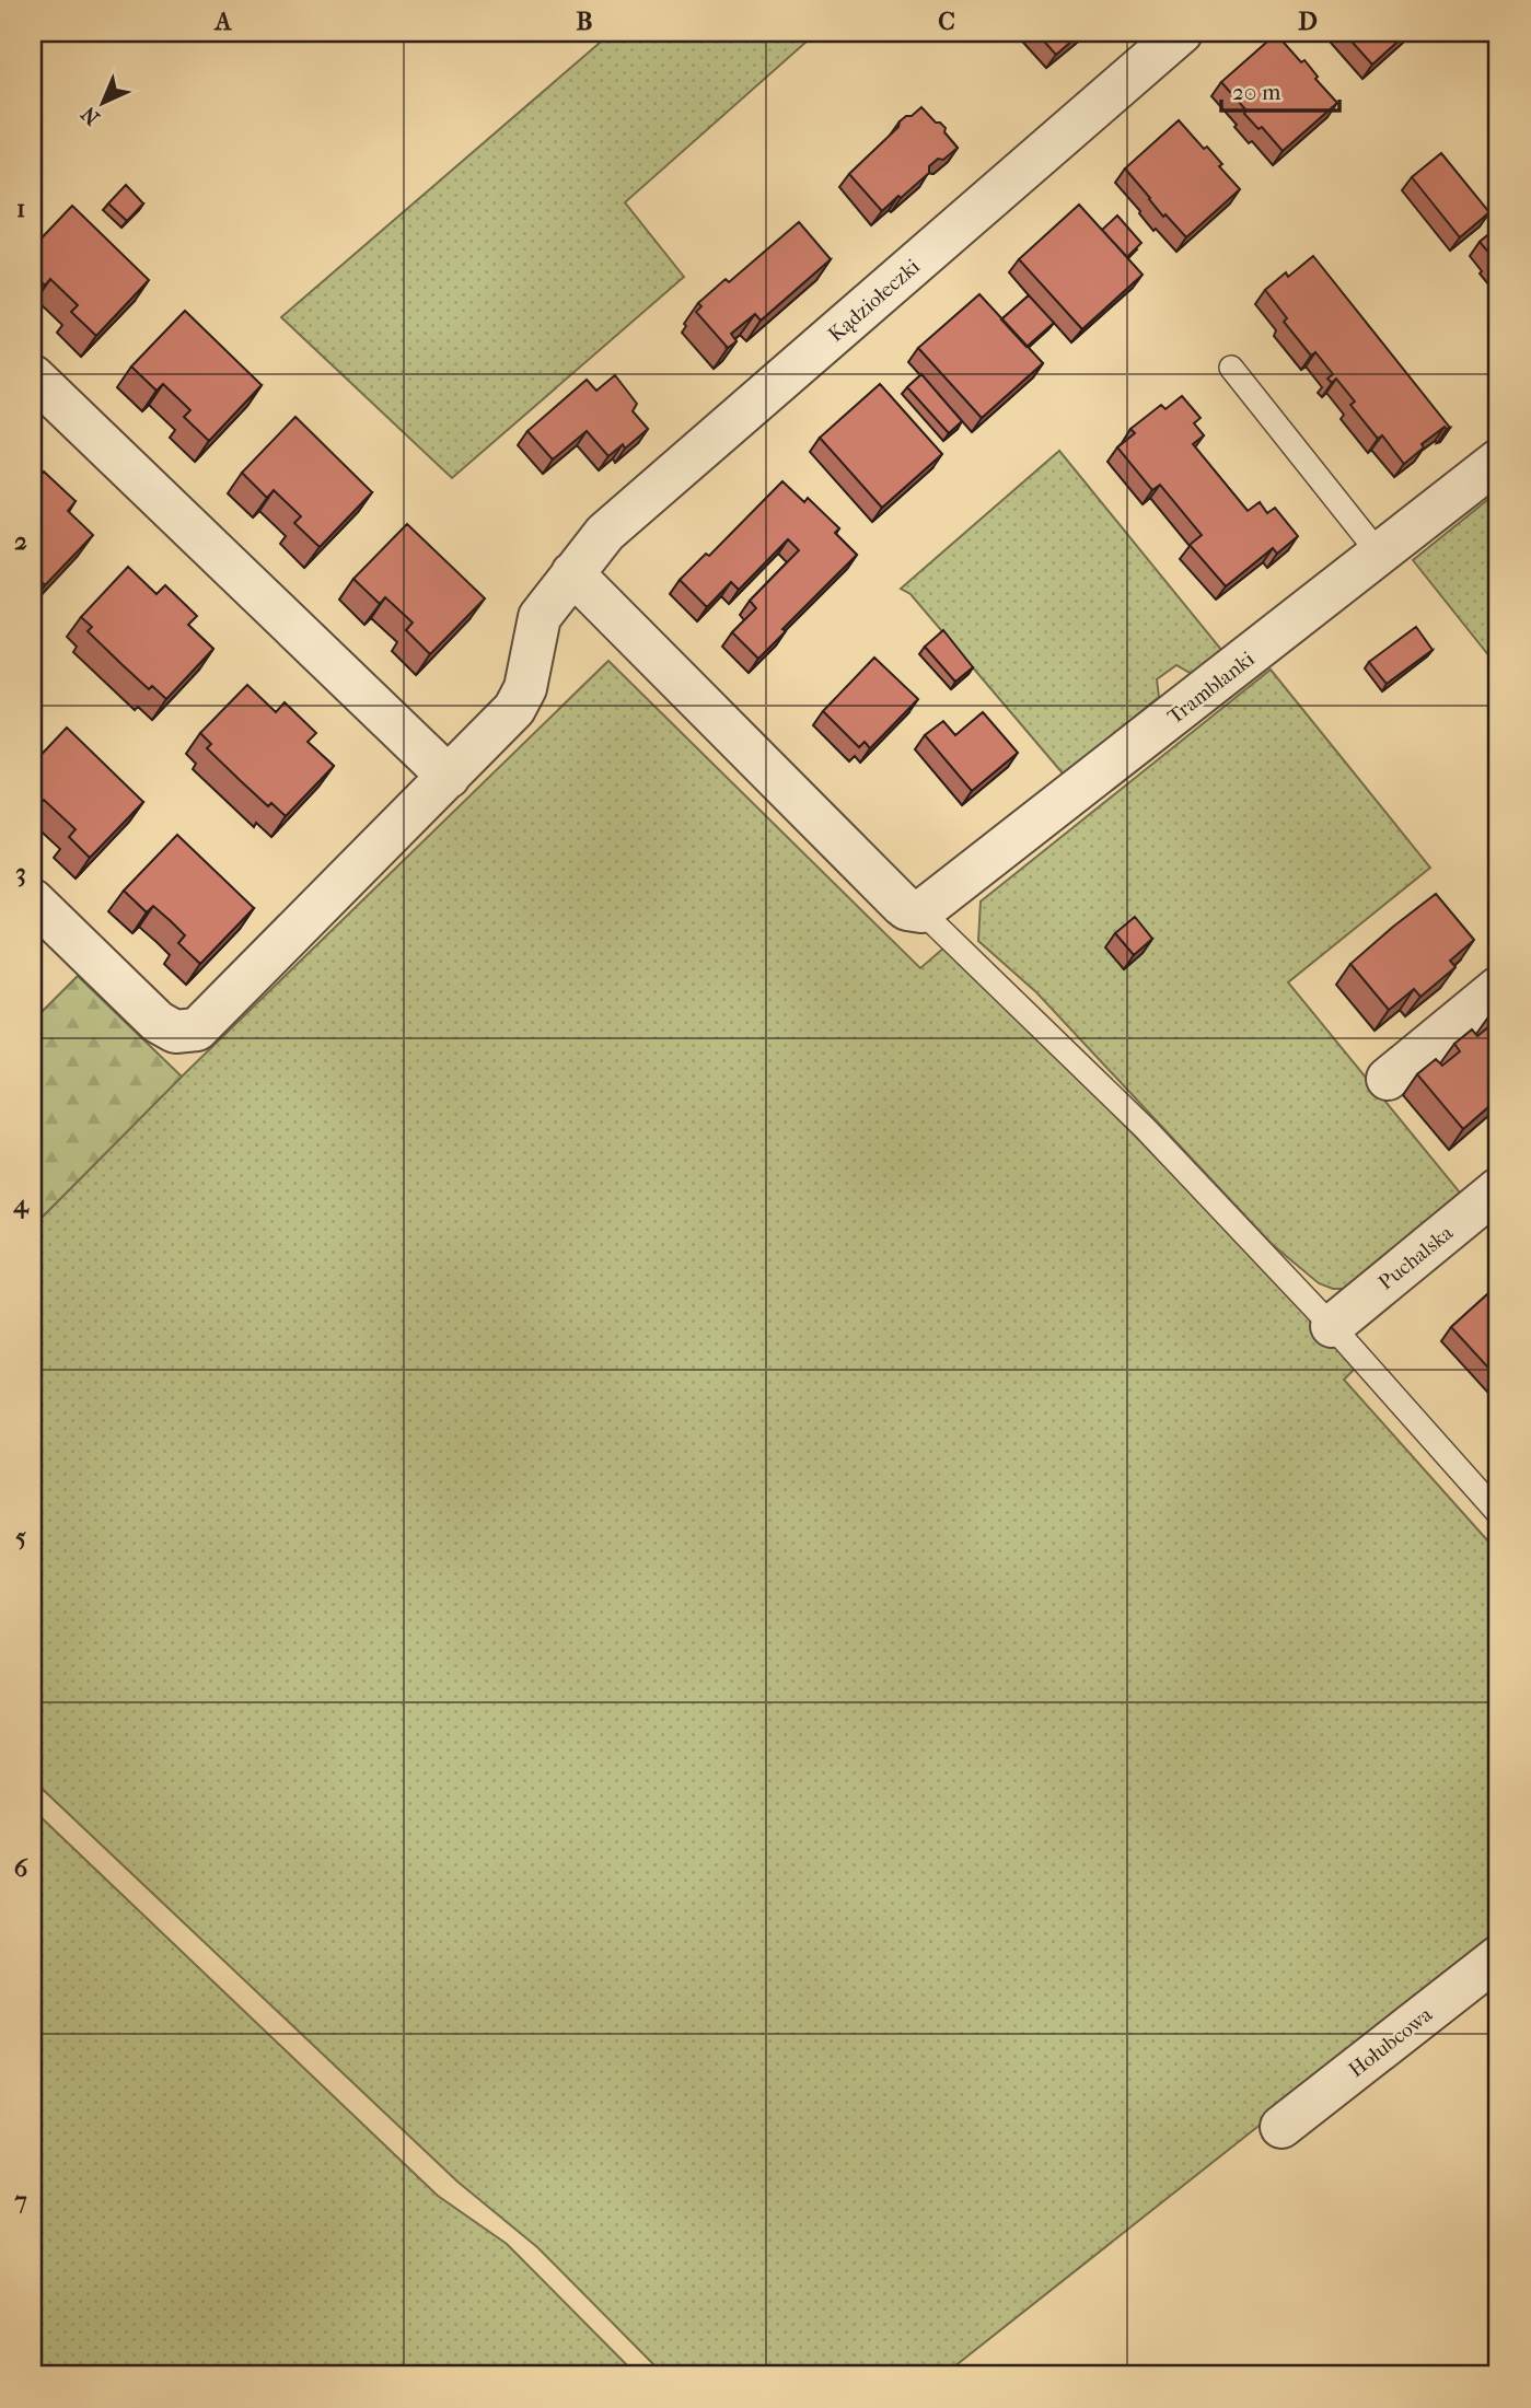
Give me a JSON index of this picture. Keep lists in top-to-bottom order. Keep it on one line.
{"streets":{"street":["Kądziołeczki","Tramblanki","Puchalska","Hołubcowa"]},"scale_bar":"20 m","north":"bottom left","grid":{"columns":["A","B","C","D"],"rows":["1","2","3","4","5","6","7"]}}
